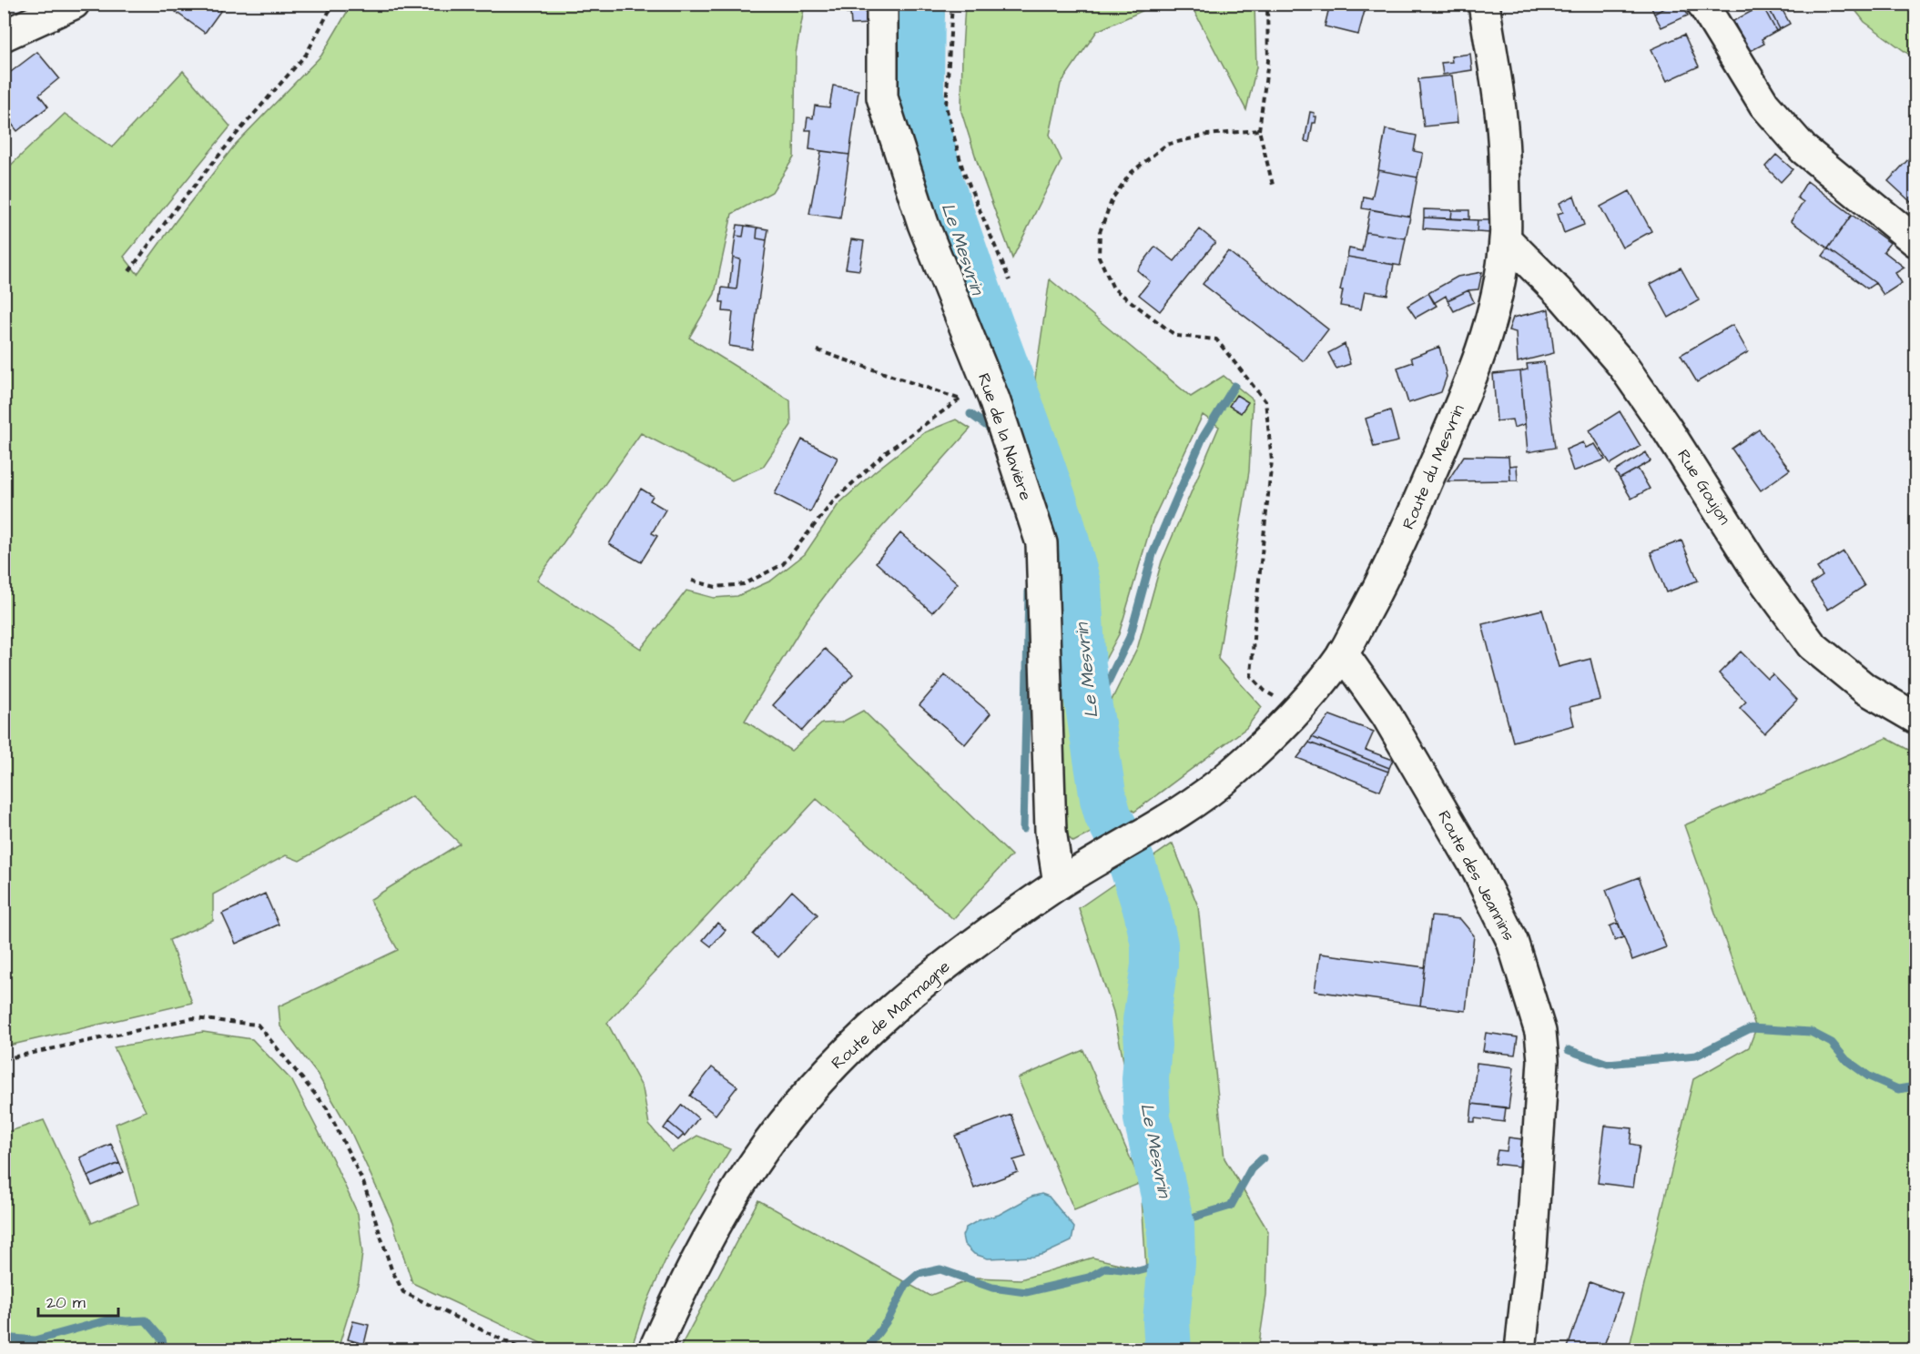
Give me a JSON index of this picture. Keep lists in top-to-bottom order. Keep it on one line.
{"streets":{"street":["Rue de la Navière","Route du Mesvrin","Rue Goujon","Route des Jeannins","Route de Marmagne"]},"crossings":[["Rue de la Navière","Route de Marmagne"],["Route du Mesvrin","Rue Goujon"],["Route du Mesvrin","Route des Jeannins"],["Route du Mesvrin","Route de Marmagne"]],"water":["Le Mesvrin"],"scale_bar":"20 m"}
